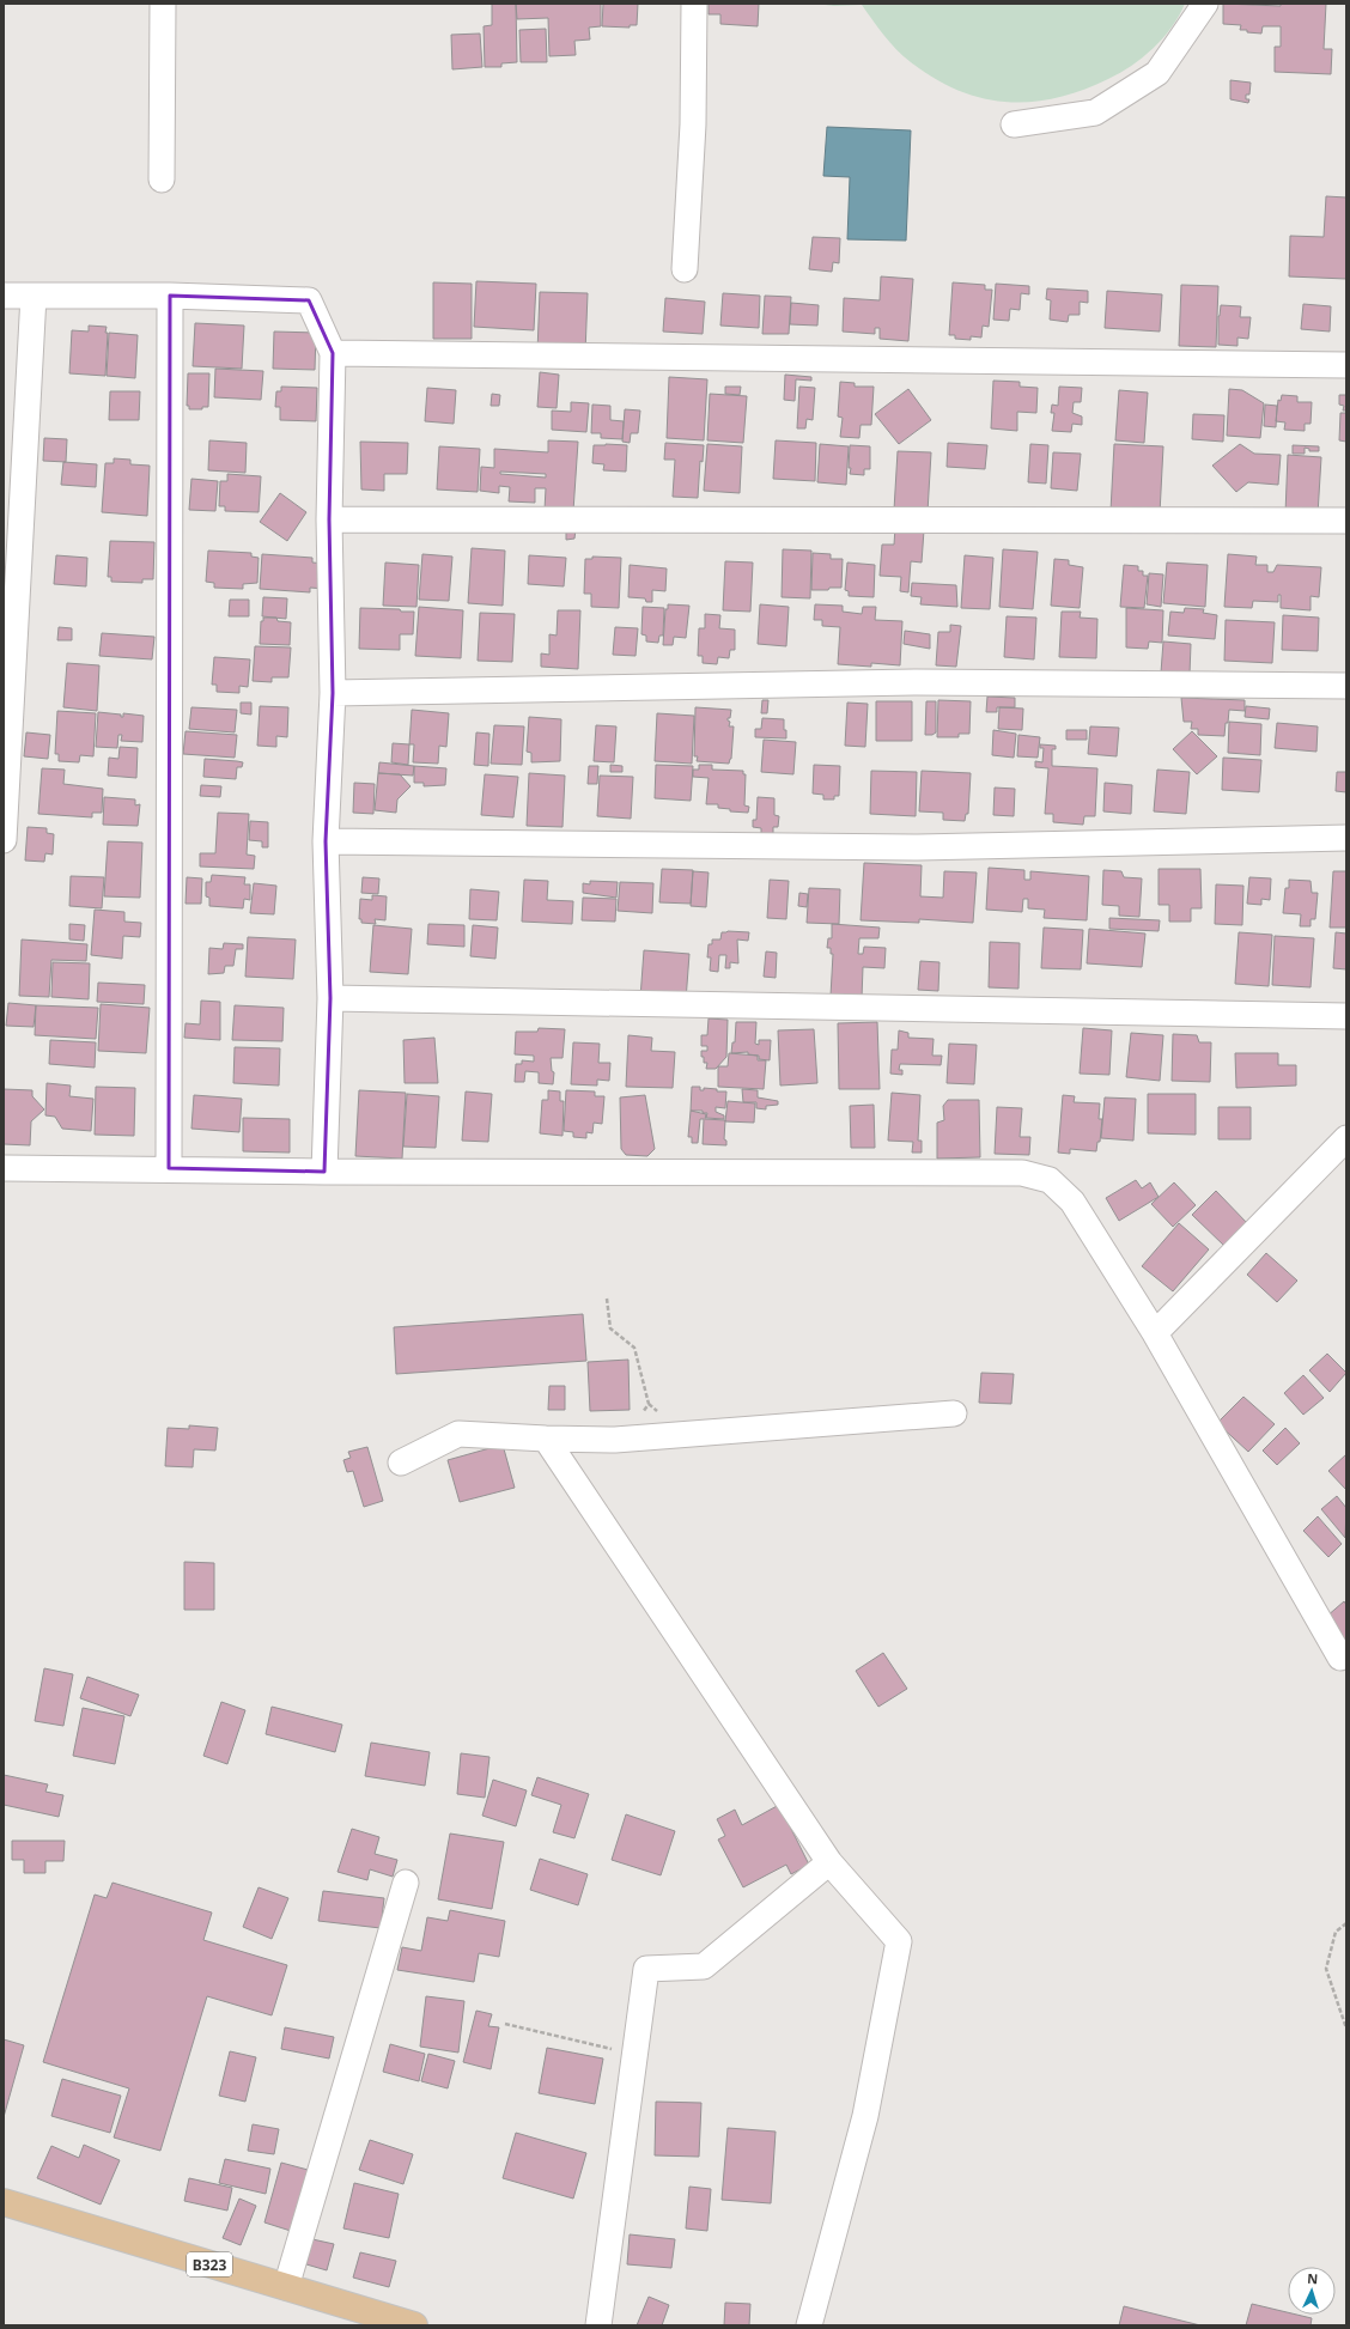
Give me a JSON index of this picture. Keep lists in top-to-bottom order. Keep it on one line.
{"streets":{"main road":["B323"]},"north":"top"}
